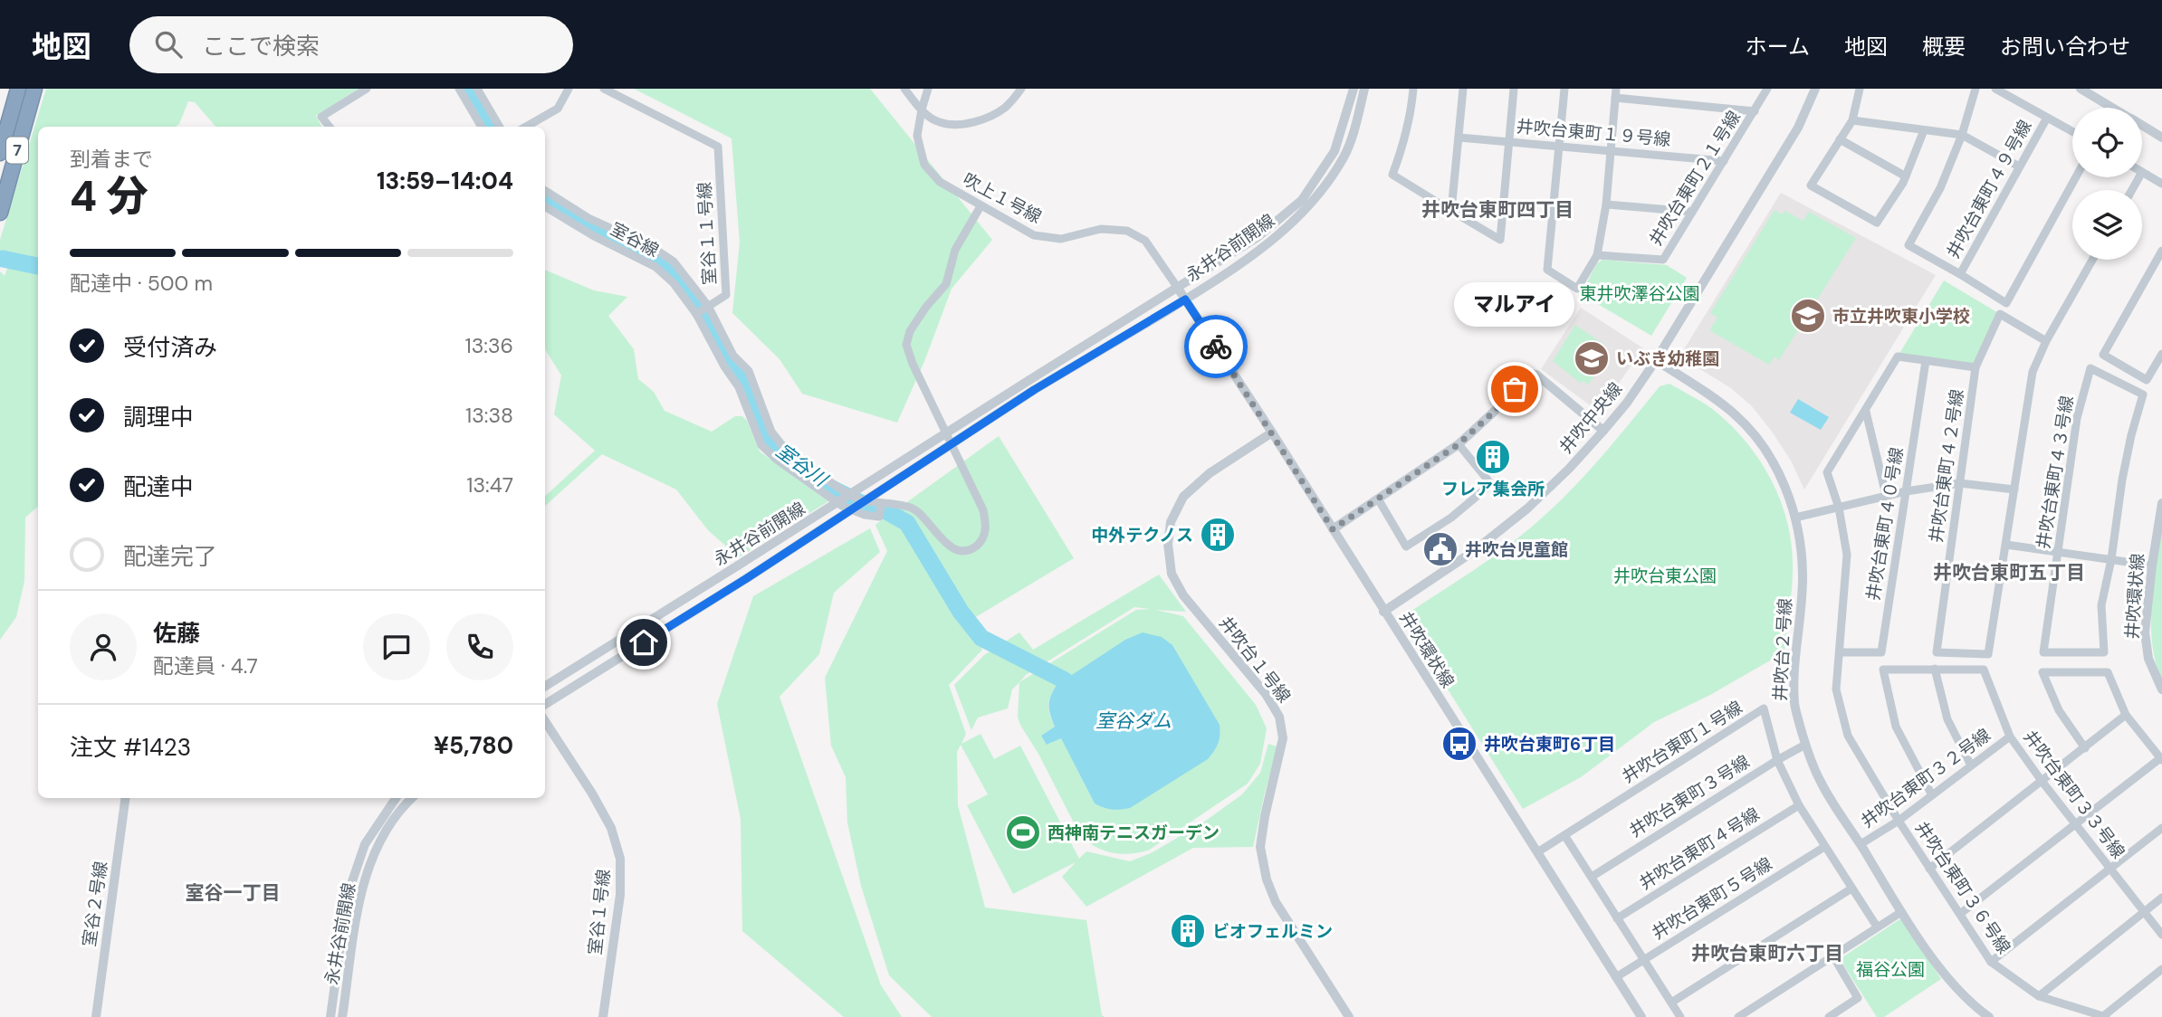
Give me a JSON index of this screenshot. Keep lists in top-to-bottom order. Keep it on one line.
{"streets":{"highway":["7"],"street":["井吹台東町１９号線","井吹台東町２１号線","井吹台東町４９号線","吹上１号線","室谷１１号線","室谷線","永井谷前開線","井吹中央線","井吹台東町４２号線","井吹台東町４３号線","井吹台東町４０号線","井吹環状線","井吹台２号線","井吹台１号線","井吹台東町１号線","井吹台東町３２号線","井吹台東町３３号線","井吹台東町３号線","井吹台東町４号線","井吹台東町３６号線","井吹台東町５号線","室谷２号線","室谷１号線"]},"crossings":[["井吹台東町１９号線","井吹台東町２１号線"],["吹上１号線","永井谷前開線"],["吹上１号線","井吹環状線"],["永井谷前開線","井吹環状線"],["井吹中央線","井吹環状線"],["井吹中央線","井吹台２号線"],["井吹台東町４０号線","井吹台東町３６号線"],["井吹環状線","井吹台１号線"],["井吹環状線","井吹台東町１号線"],["井吹環状線","井吹台東町５号線"],["井吹台２号線","井吹台東町３２号線"],["井吹台２号線","井吹台東町３号線"],["井吹台東町１号線","井吹台東町３号線"],["井吹台東町１号線","井吹台東町４号線"],["井吹台東町１号線","井吹台東町５号線"],["井吹台東町３２号線","井吹台東町３３号線"],["井吹台東町３２号線","井吹台東町３６号線"]],"districts":["井吹台東町四丁目","井吹台東町五丁目","室谷一丁目","井吹台東町六丁目"],"water":["室谷川","室谷ダム"],"parks":["東井吹澤谷公園","井吹台東公園","福谷公園"],"places":{"school or university":["市立井吹東小学校","いぶき幼稚園"],"other":["マルアイ"],"building":["フレア集会所","中外テクノス","ビオフェルミン"],"public building":["井吹台児童館"],"bus stop":["井吹台東町6丁目"],"sports":["西神南テニスガーデン"]},"page":{"header":"地図","search":"ここで検索","nav":["ホーム","地図","概要","お問い合わせ"],"heading":["4 分","到着まで","13:59–14:04"],"panel":["佐藤","配達員 · 4.7","注文 #1423","¥5,780"],"bar":"配達中 · 500 m","bubble":"マルアイ","list":[["受付済み","13:36"],["調理中","13:38"],["配達中","13:47"],"配達完了"]}}
